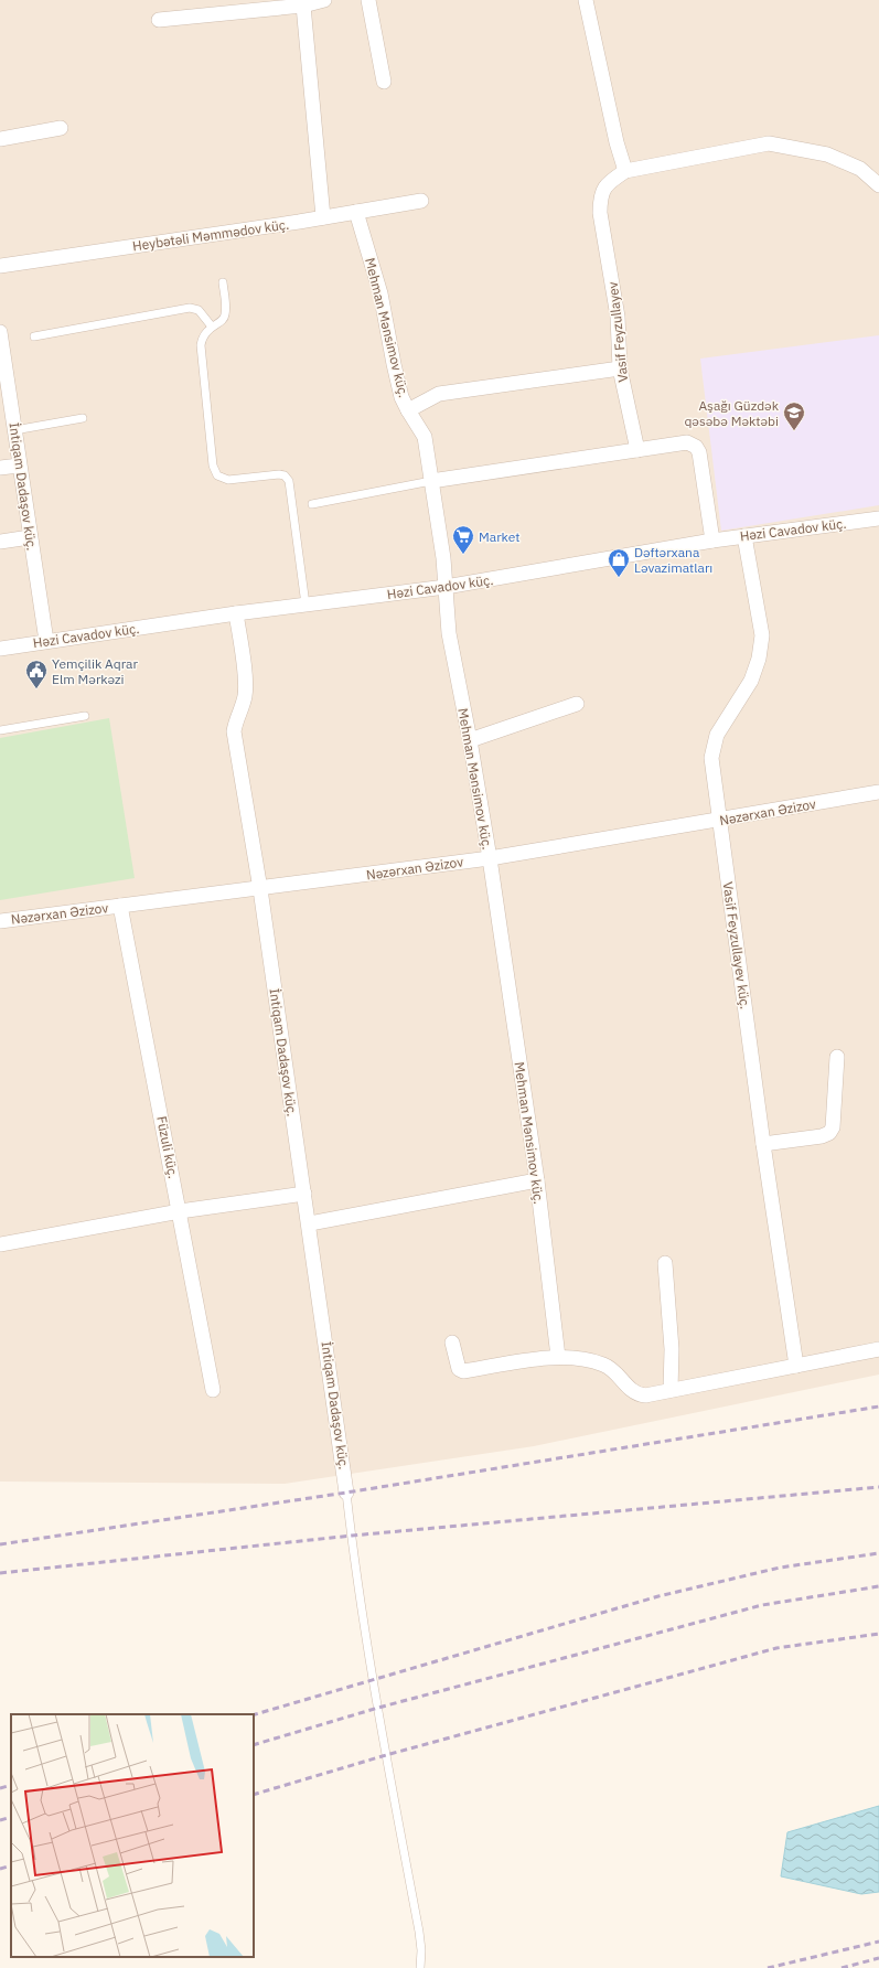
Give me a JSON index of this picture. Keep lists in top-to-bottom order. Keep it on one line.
{"streets":{"street":["Heybətəli Məmmədov küç.","Mehman Mənsimov küç.","Vasif Feyzullayev","İntiqam Dadaşov küç.","Həzi Cavadov küç.","Nəzərxan Əzizov","Vasif Feyzullayev küç.","Füzuli küç."]},"crossings":[["Heybətəli Məmmədov küç.","Mehman Mənsimov küç."],["Mehman Mənsimov küç.","Həzi Cavadov küç."],["Mehman Mənsimov küç.","Nəzərxan Əzizov"],["İntiqam Dadaşov küç.","Həzi Cavadov küç."],["İntiqam Dadaşov küç.","Nəzərxan Əzizov"],["Həzi Cavadov küç.","Vasif Feyzullayev küç."],["Nəzərxan Əzizov","Vasif Feyzullayev küç."],["Nəzərxan Əzizov","Füzuli küç."]],"places":{"school or university":["Aşağı Güzdək qəsəbə Məktəbi"],"supermarket":["Market"],"shop":["Dəftərxana Ləvazimatları"],"public building":["Yemçilik Aqrar Elm Mərkəzi"]}}
